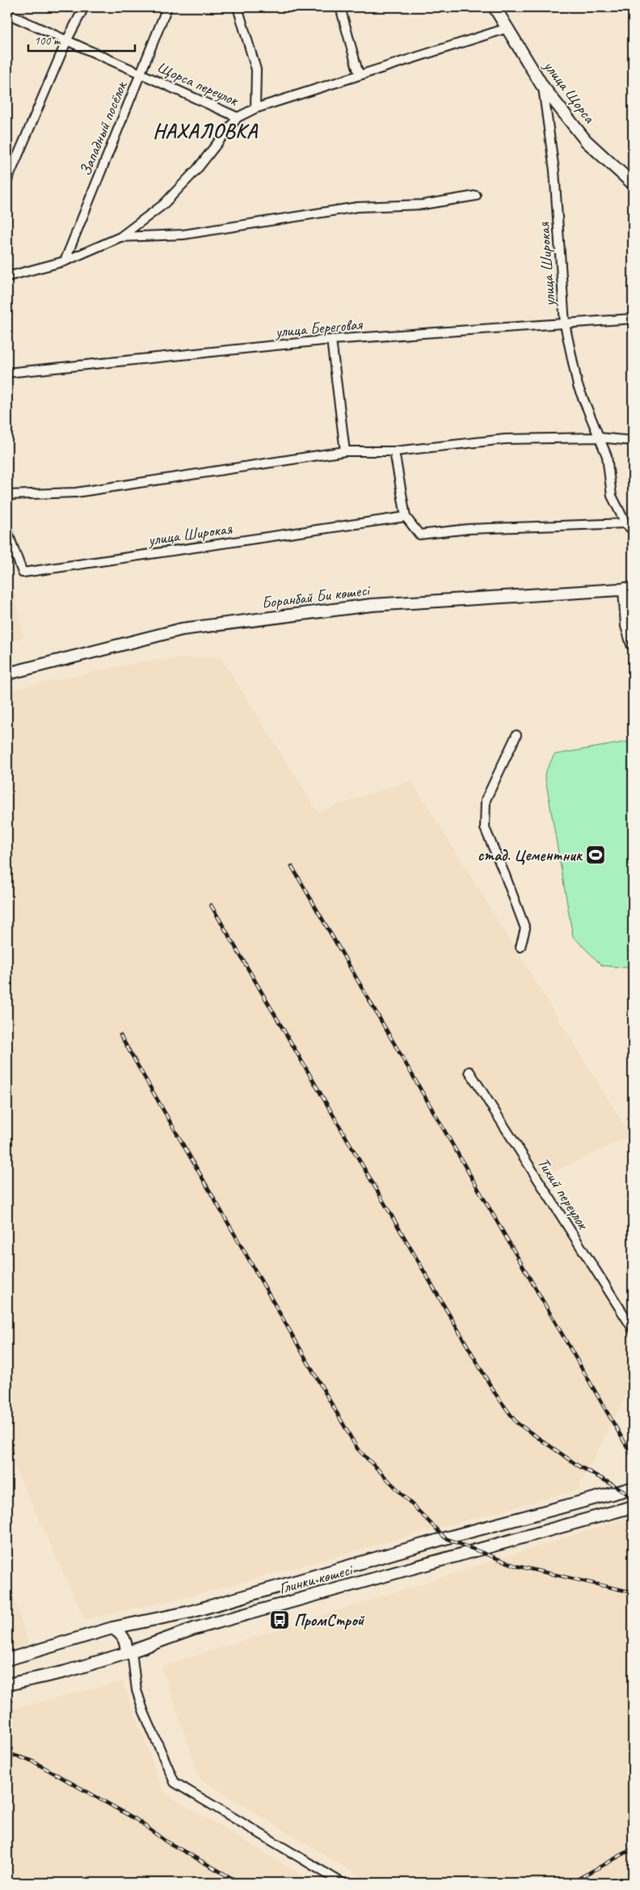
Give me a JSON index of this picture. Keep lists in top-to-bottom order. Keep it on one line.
{"streets":{"main road":["улица Щорса","Боранбай Би көшесі","Глинки көшесі"],"street":["Щорса переулок","Западный посёлок","улица Широкая","улица Береговая","Тихий переулок"]},"crossings":[["Щорса переулок","улица Щорса"],["Щорса переулок","Западный посёлок"],["улица Щорса","улица Широкая"],["улица Широкая","улица Береговая"]],"districts":["НАХАЛОВКА"],"places":{"sports":["стад. Цементник"],"bus stop":["ПромСтрой"]},"scale_bar":"100 m"}
